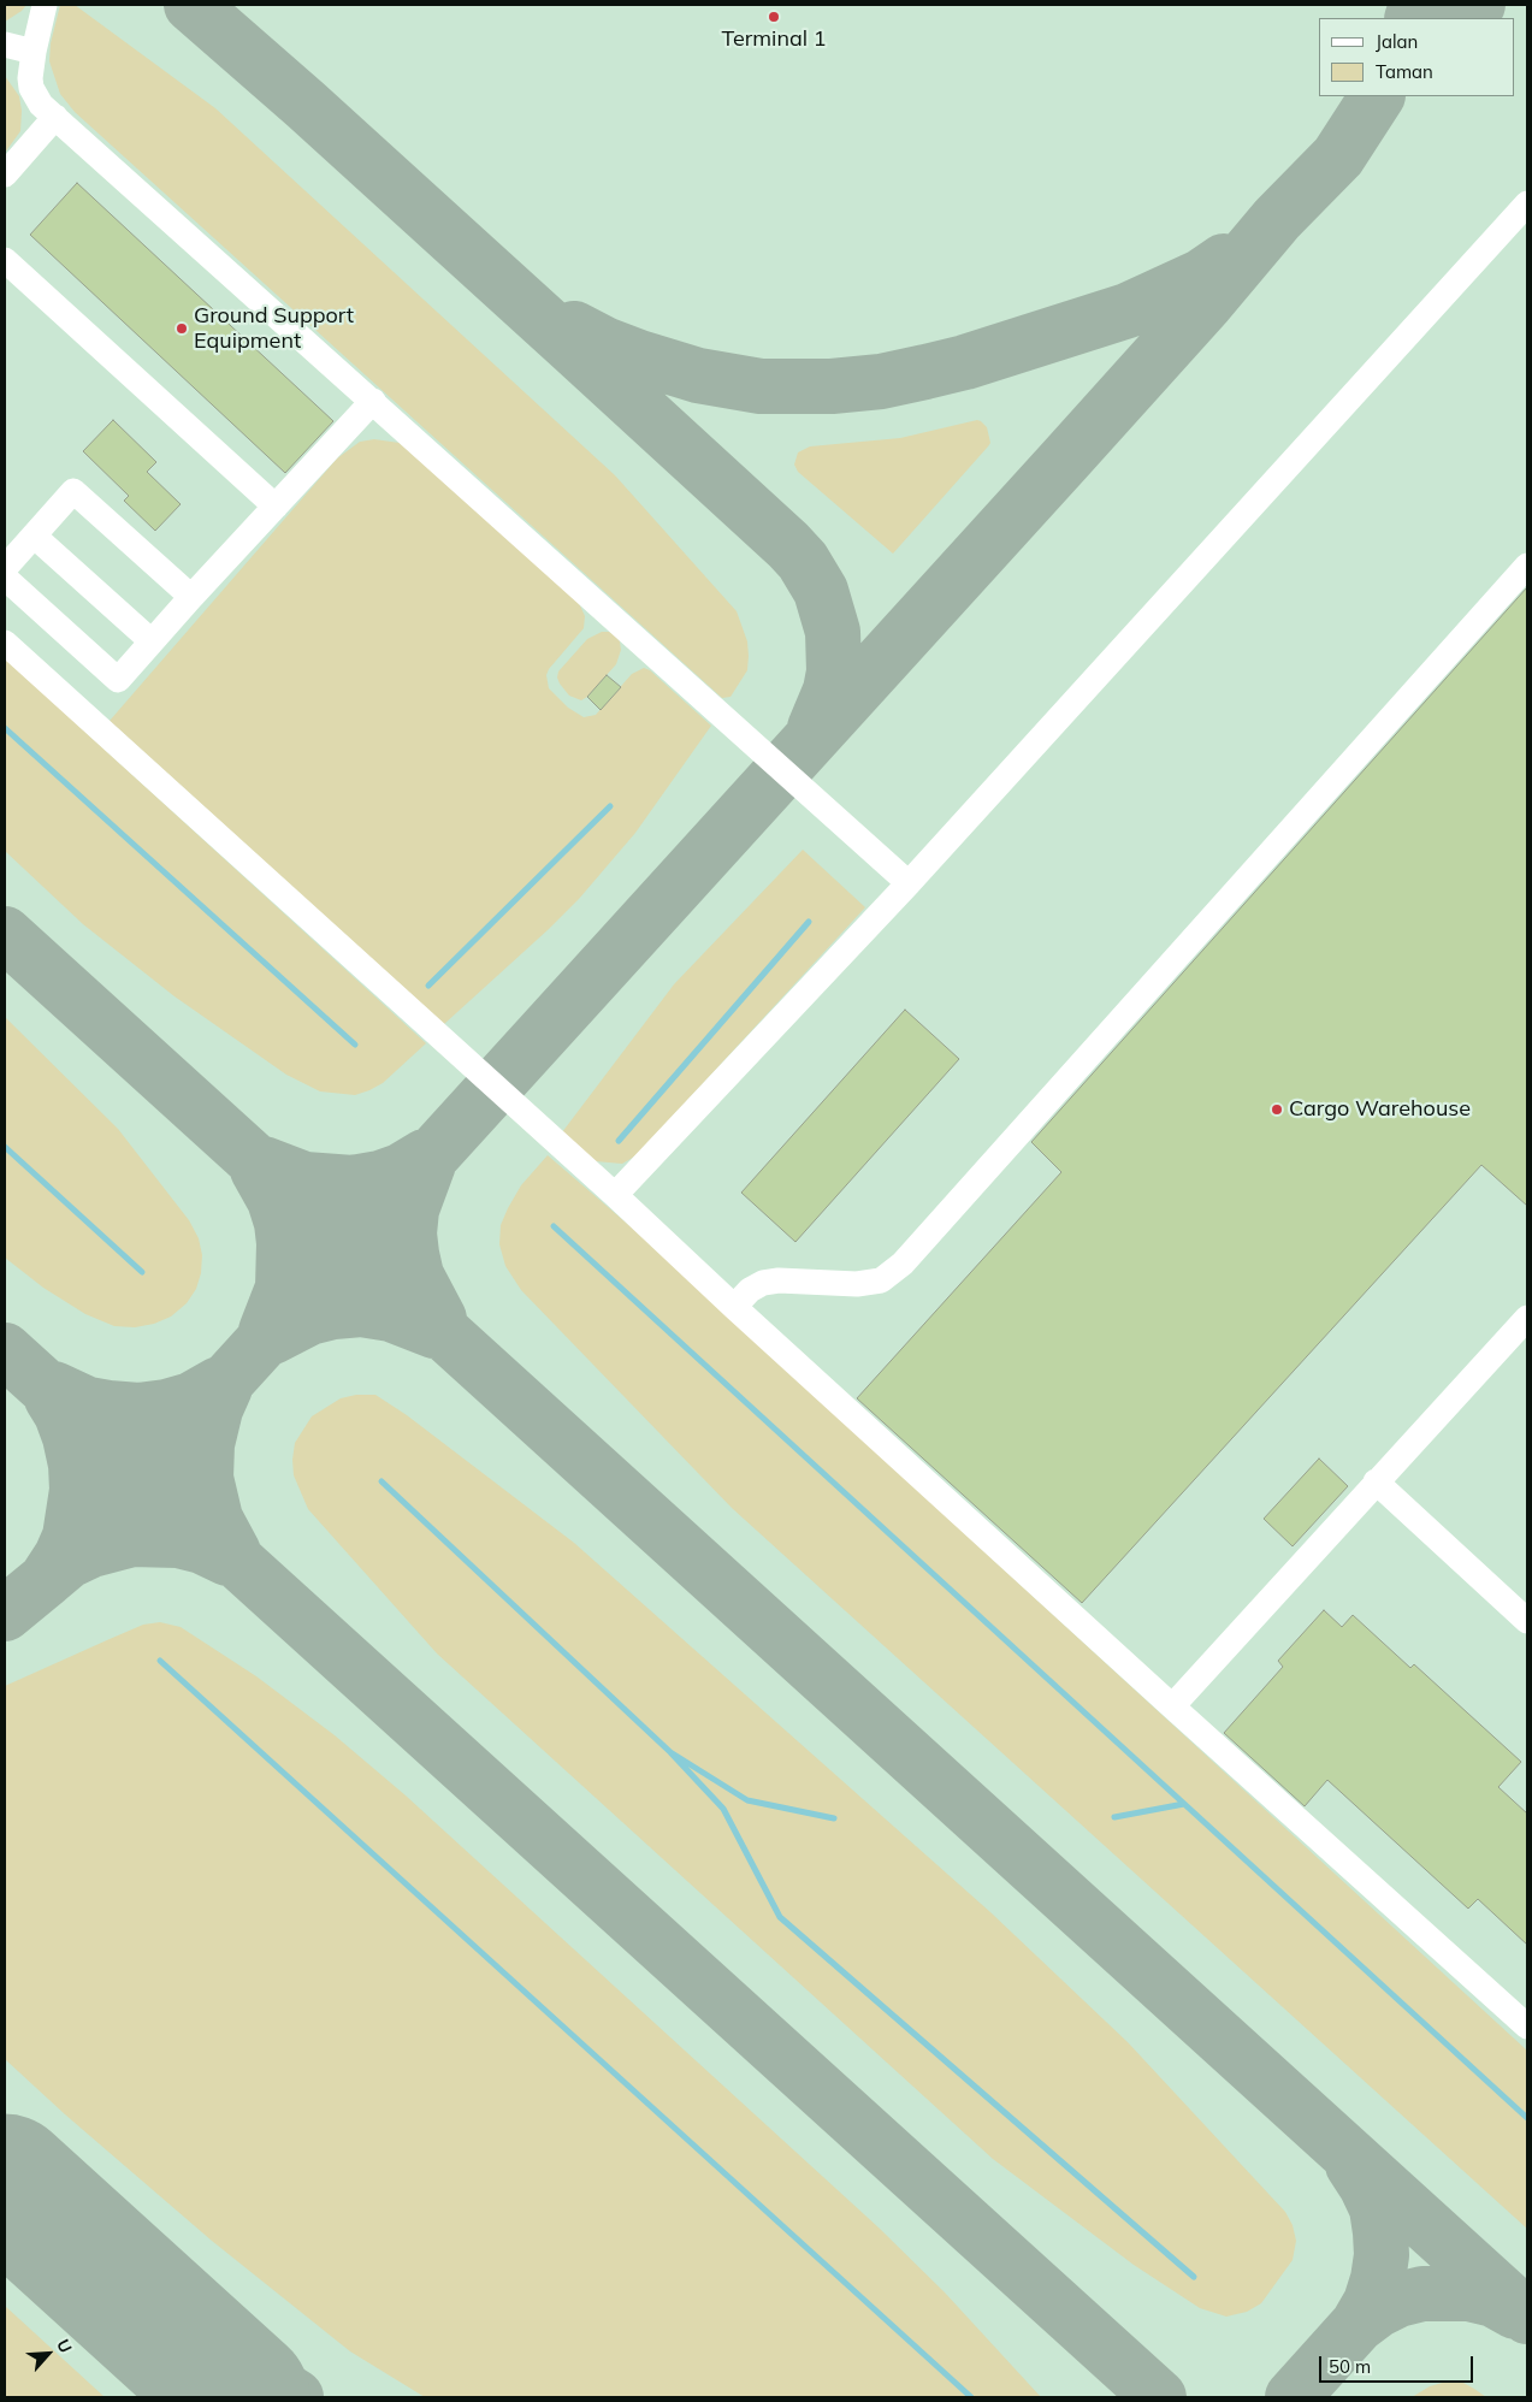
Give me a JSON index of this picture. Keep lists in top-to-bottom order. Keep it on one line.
{"places":["Terminal 1","Ground Support Equipment","Cargo Warehouse"],"legend":["Jalan","Taman"],"scale_bar":"50 m","north":"top right"}
